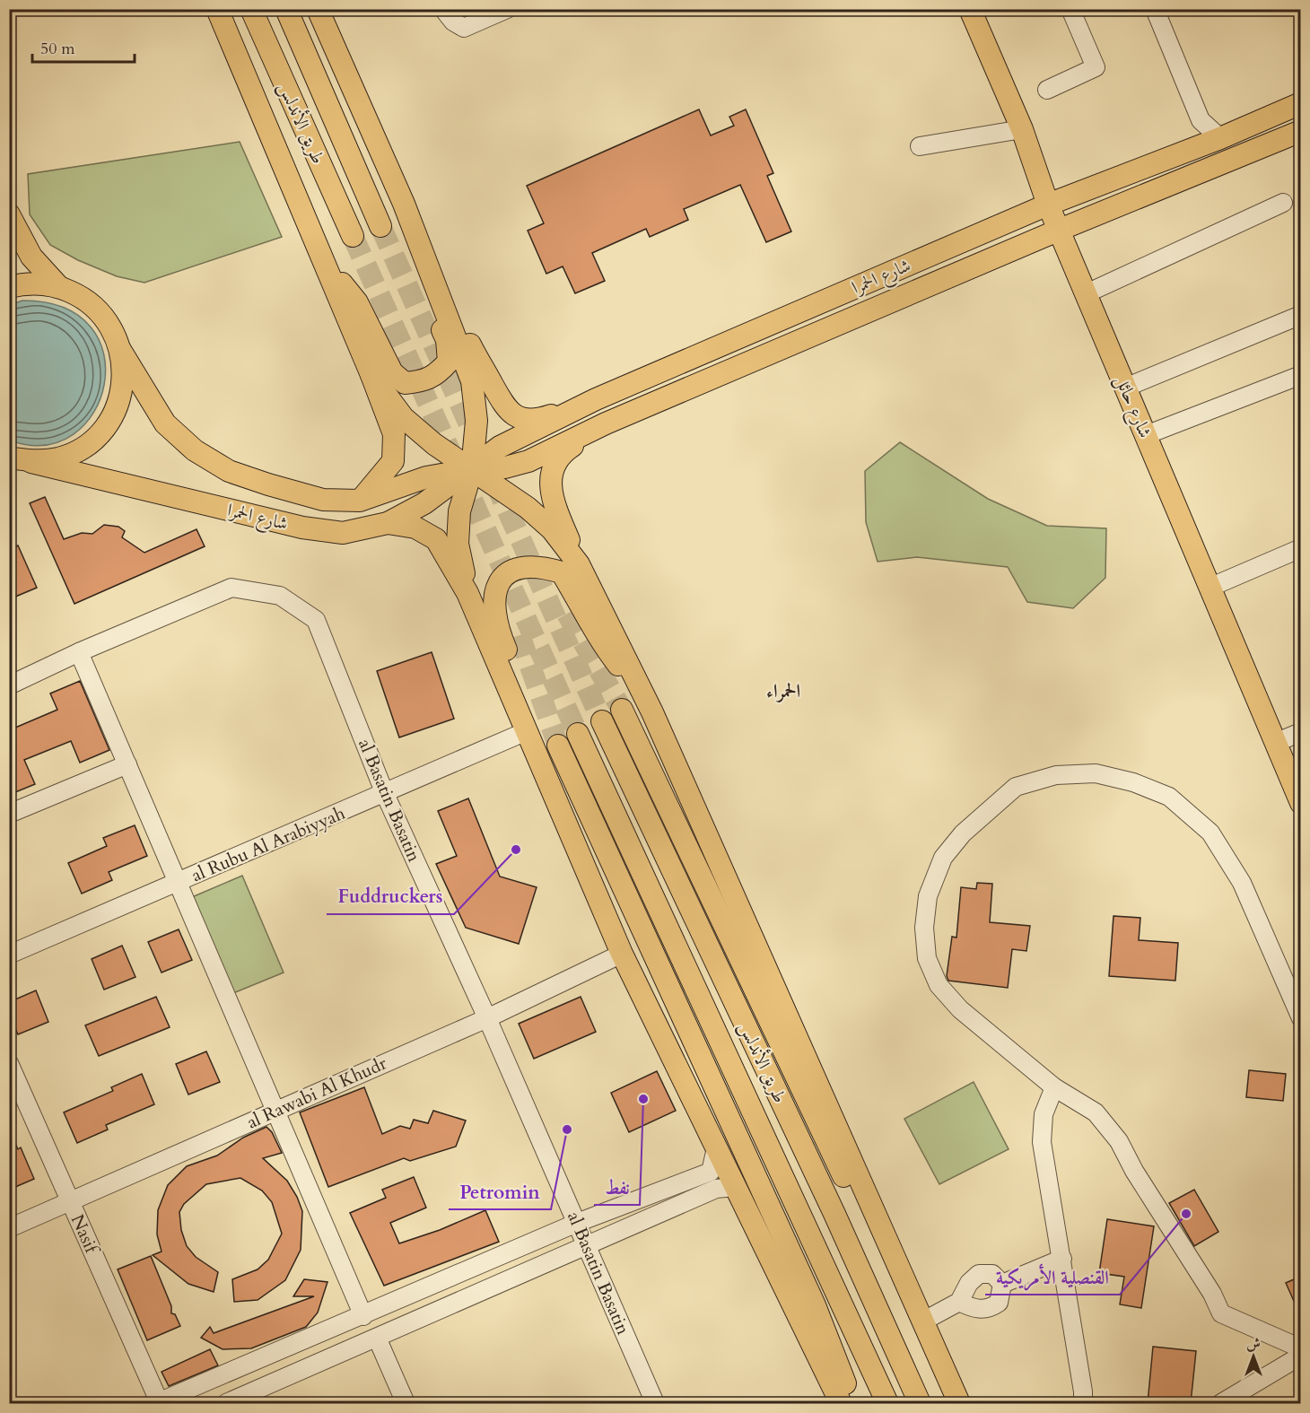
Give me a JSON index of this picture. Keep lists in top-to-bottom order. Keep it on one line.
{"streets":{"main road":["طريق الأندلس","شارع الحمرا","شارع حائل"],"street":["al Basatin Basatin","al Rubu Al Arabiyyah","al Rawabi Al Khudr","Nasif"]},"crossings":[["شارع الحمرا","شارع حائل"],["al Basatin Basatin","al Rubu Al Arabiyyah"],["al Basatin Basatin","al Rawabi Al Khudr"],["al Rawabi Al Khudr","Nasif"]],"districts":["الحمراء"],"places":["Fuddruckers","نفط","Petromin","القنصلية الأمريكية"],"scale_bar":"50 m","north":"top"}
